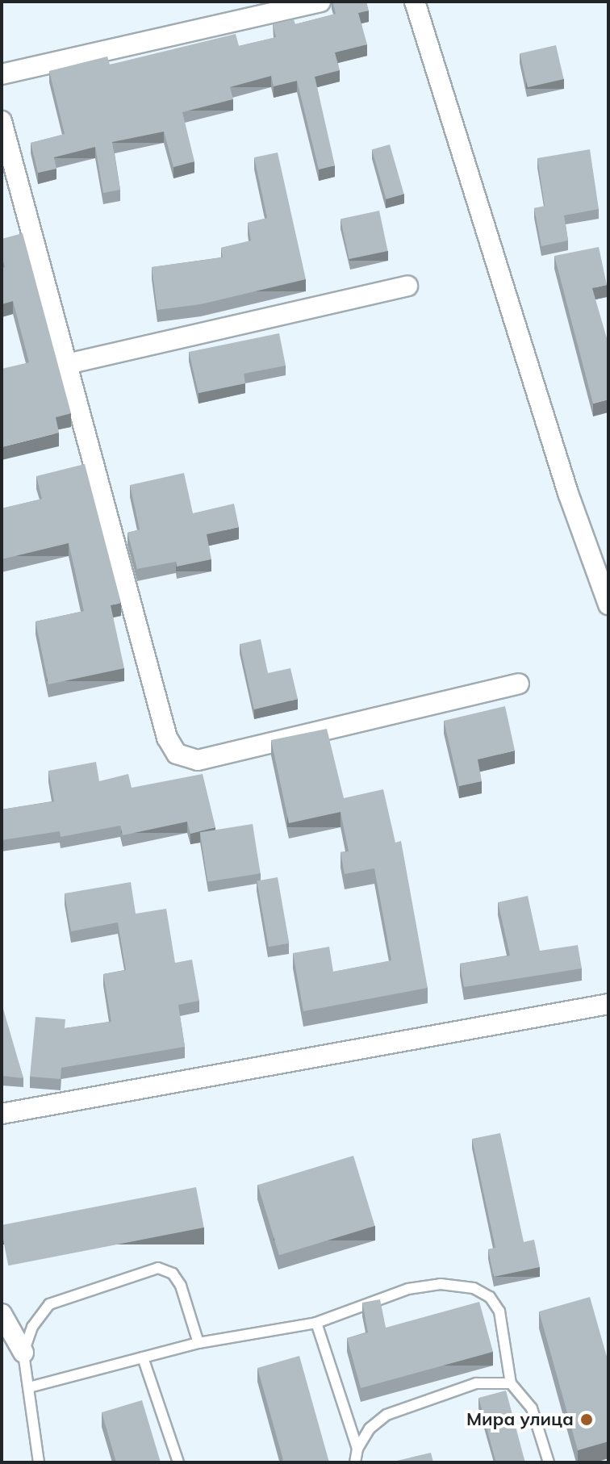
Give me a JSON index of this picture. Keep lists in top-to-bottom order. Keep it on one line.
{"places":["Мира улица"]}
